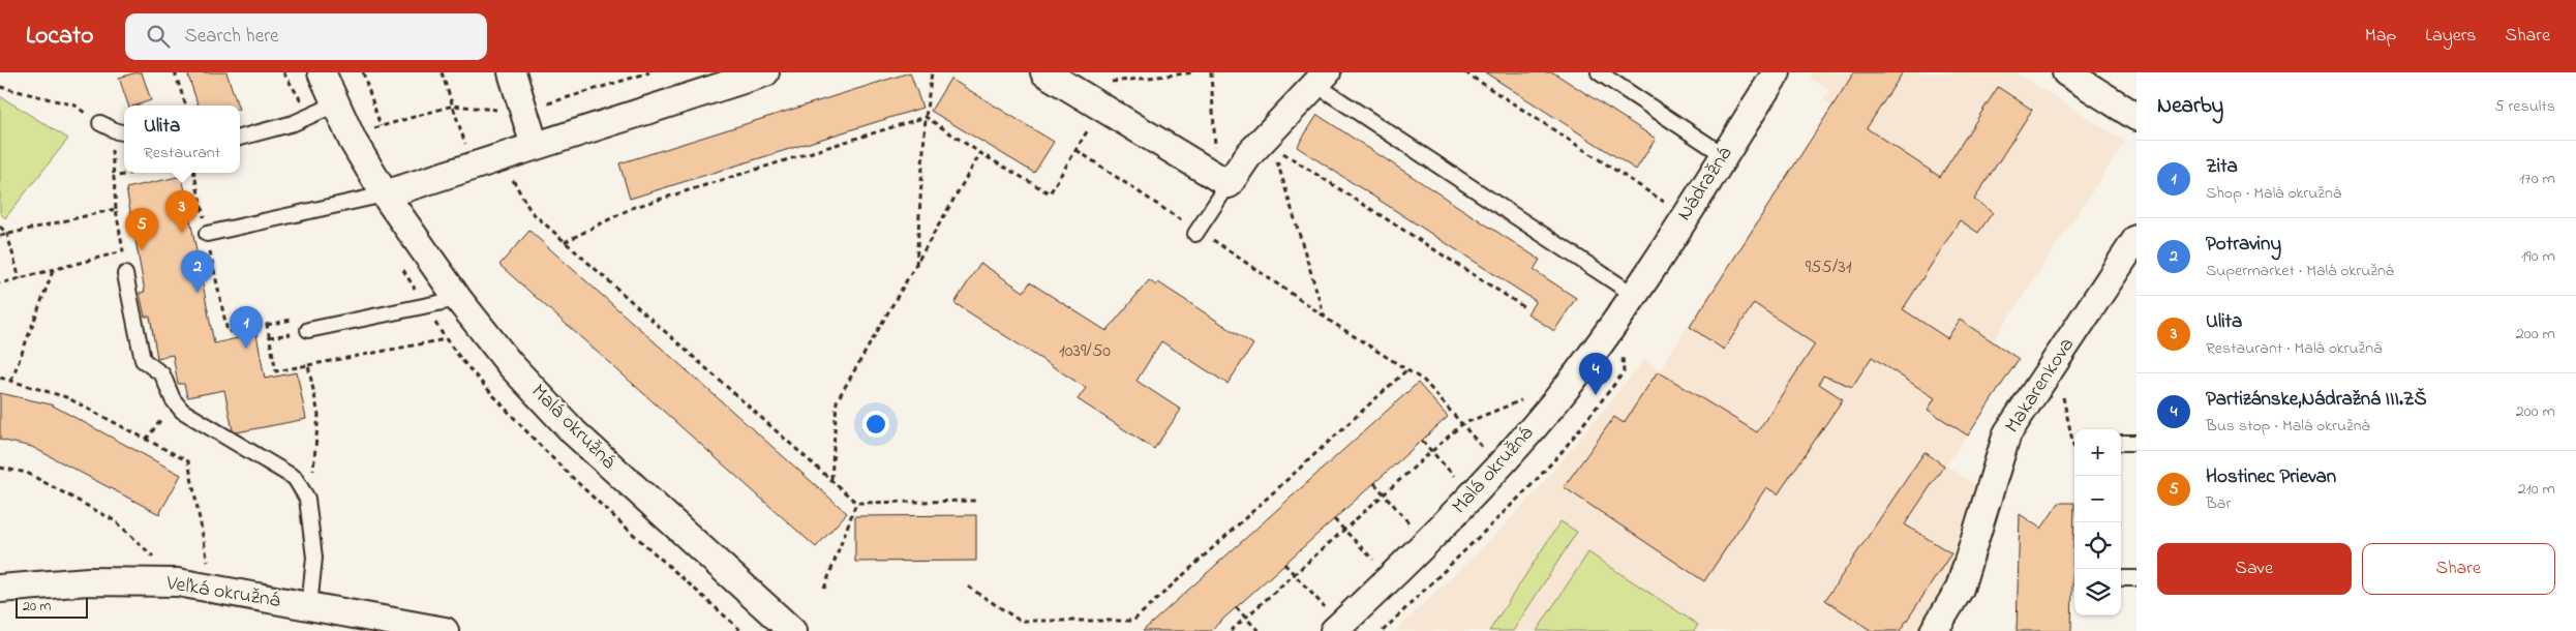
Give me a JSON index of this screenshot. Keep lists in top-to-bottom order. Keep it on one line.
{"streets":{"street":["Nádražná","Makarenkova","Malá okružná","Veľká okružná"]},"crossings":[["Nádražná","Malá okružná"]],"house_numbers":["955/31","1039/50"],"scale_bar":"20 m","page":{"header":"Locato","search":"Search here","nav":["Map","Layers","Share"],"heading":["Nearby","5 results"],"popup":["Ulita","Restaurant"],"list":[{"mark":"1","name":"Zita","note":"Shop · Malá okružná","value":"170 m"},{"mark":"2","name":"Potraviny","note":"Supermarket · Malá okružná","value":"190 m"},{"mark":"3","name":"Ulita","note":"Restaurant · Malá okružná","value":"200 m"},{"mark":"4","name":"Partizánske,Nádražná III.ZŠ","note":"Bus stop · Malá okružná","value":"200 m"},{"mark":"5","name":"Hostinec Prievan","note":"Bar","value":"210 m"}],"pins":["3","5","2","1","4"],"map_buttons":["+","−"],"buttons":["Save","Share"],"scale":"20 m"}}
